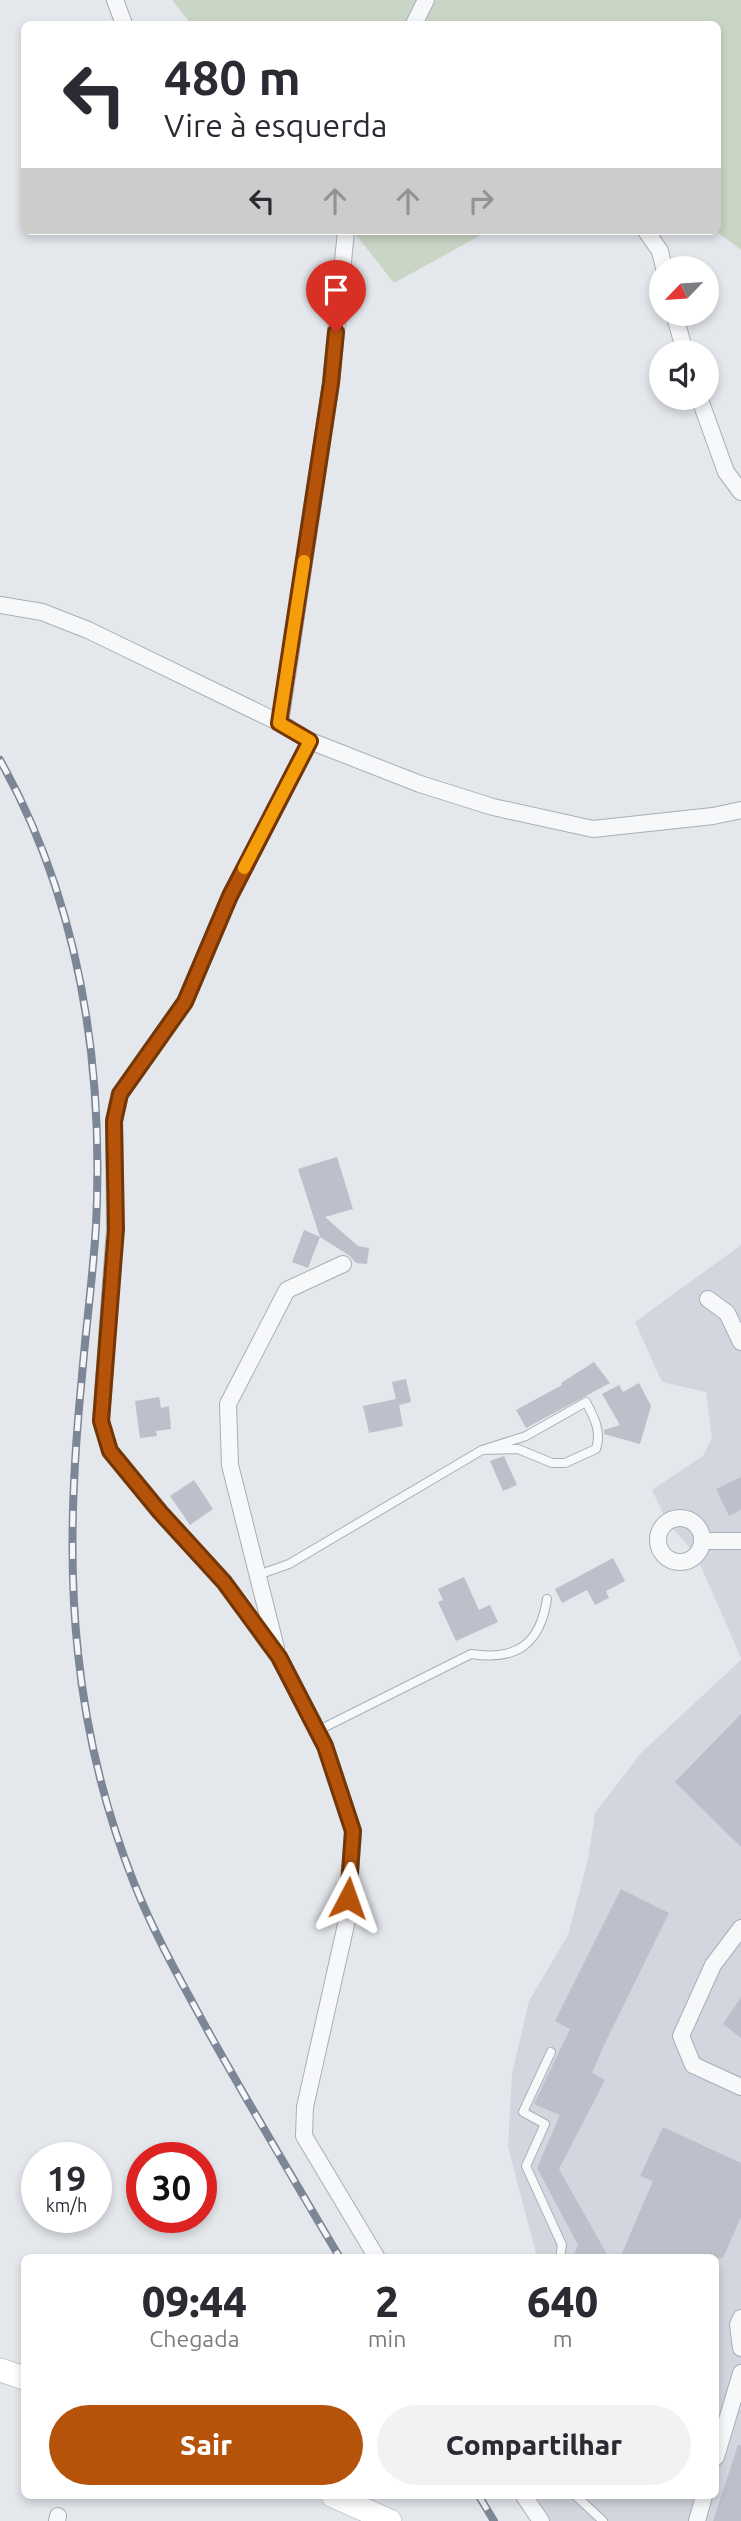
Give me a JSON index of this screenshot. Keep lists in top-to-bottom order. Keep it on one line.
{"north":"bottom left","page":{"turn":["480 m","Vire à esquerda"],"speed":"19 km/h","limit":"30","eta":["09:44","Chegada","2","min","640","m"],"buttons":["Sair","Compartilhar"]}}
